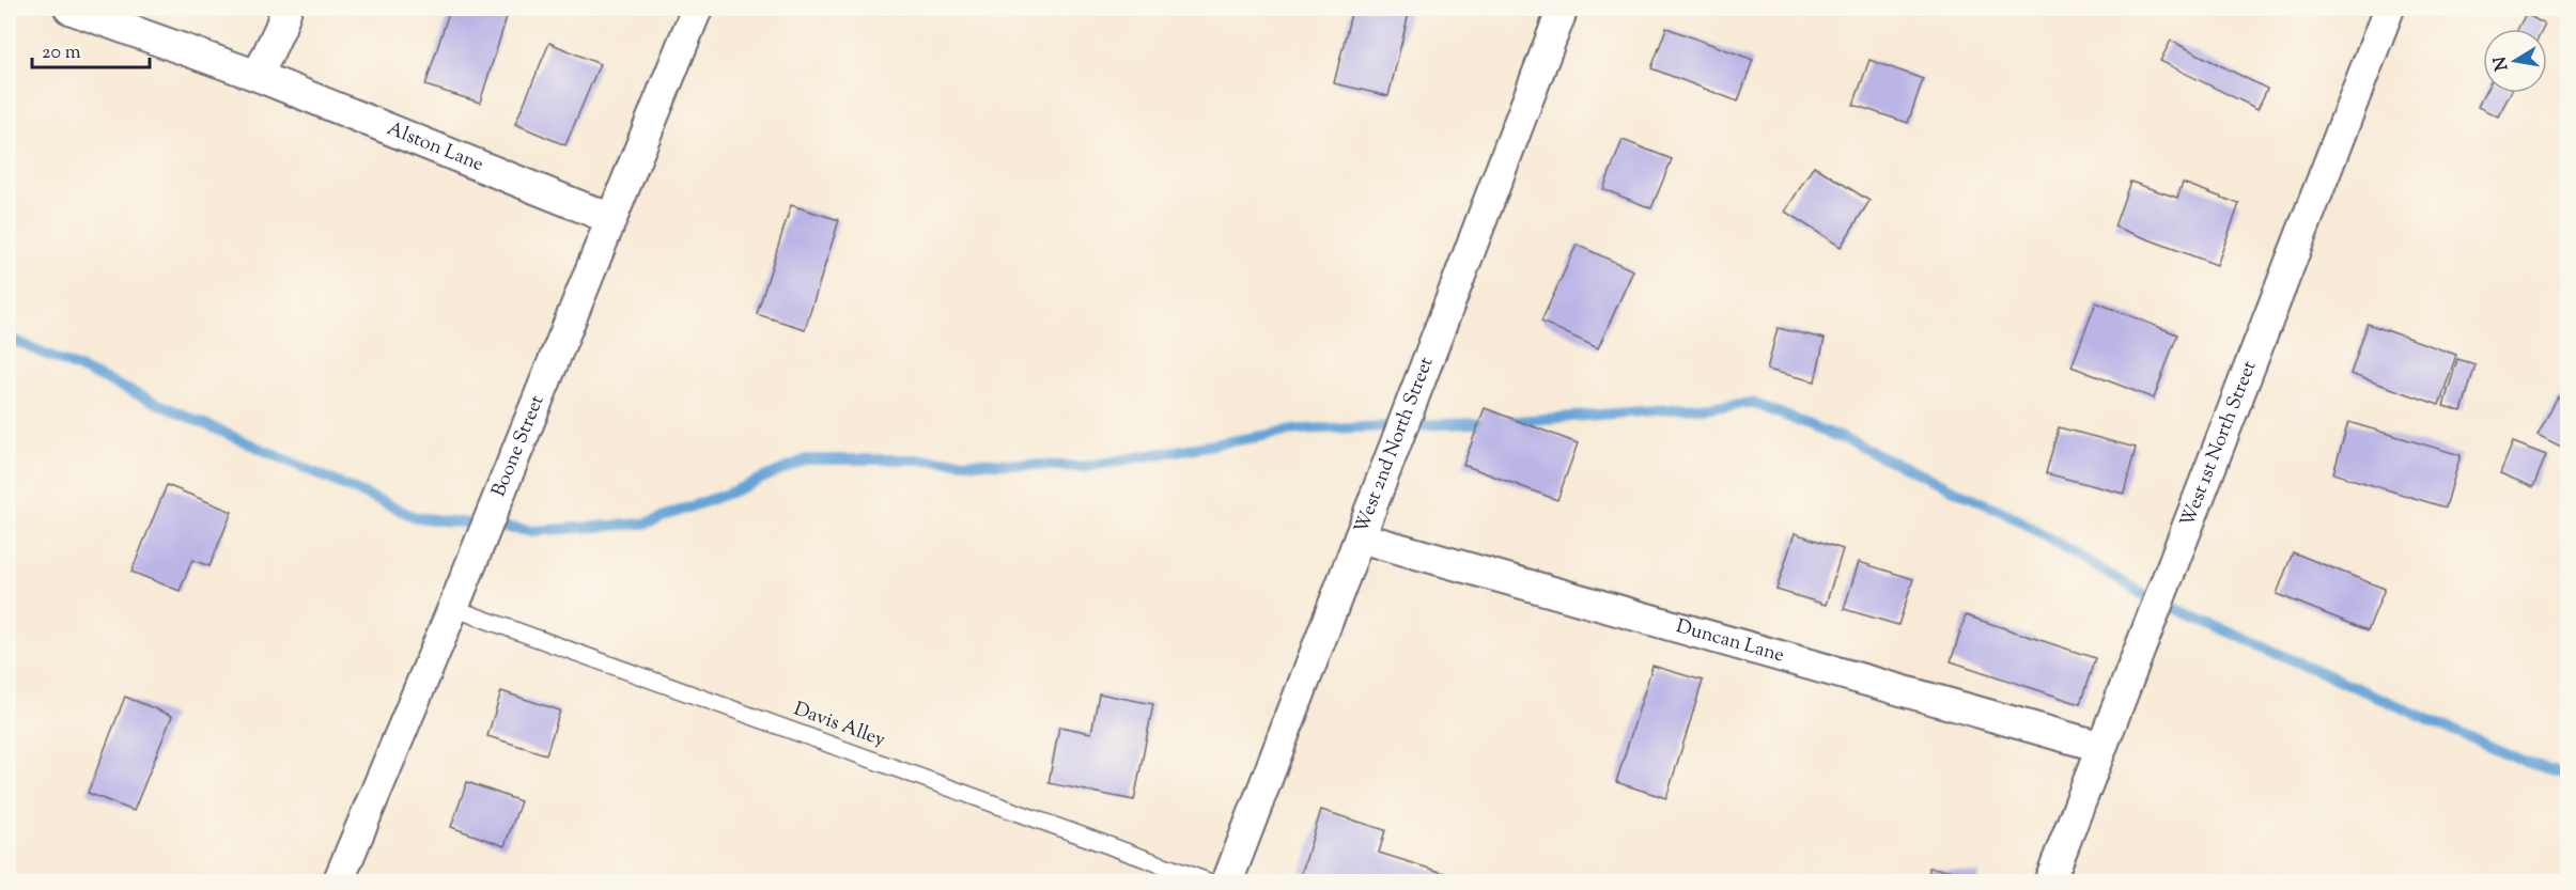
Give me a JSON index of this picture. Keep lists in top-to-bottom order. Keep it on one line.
{"streets":{"street":["Alston Lane","West 1st North Street","Boone Street","West 2nd North Street","Duncan Lane"],"lane":["Davis Alley"]},"crossings":[["Alston Lane","Boone Street"],["West 1st North Street","Duncan Lane"],["Boone Street","Davis Alley"],["West 2nd North Street","Duncan Lane"]],"scale_bar":"20 m","north":"left"}
